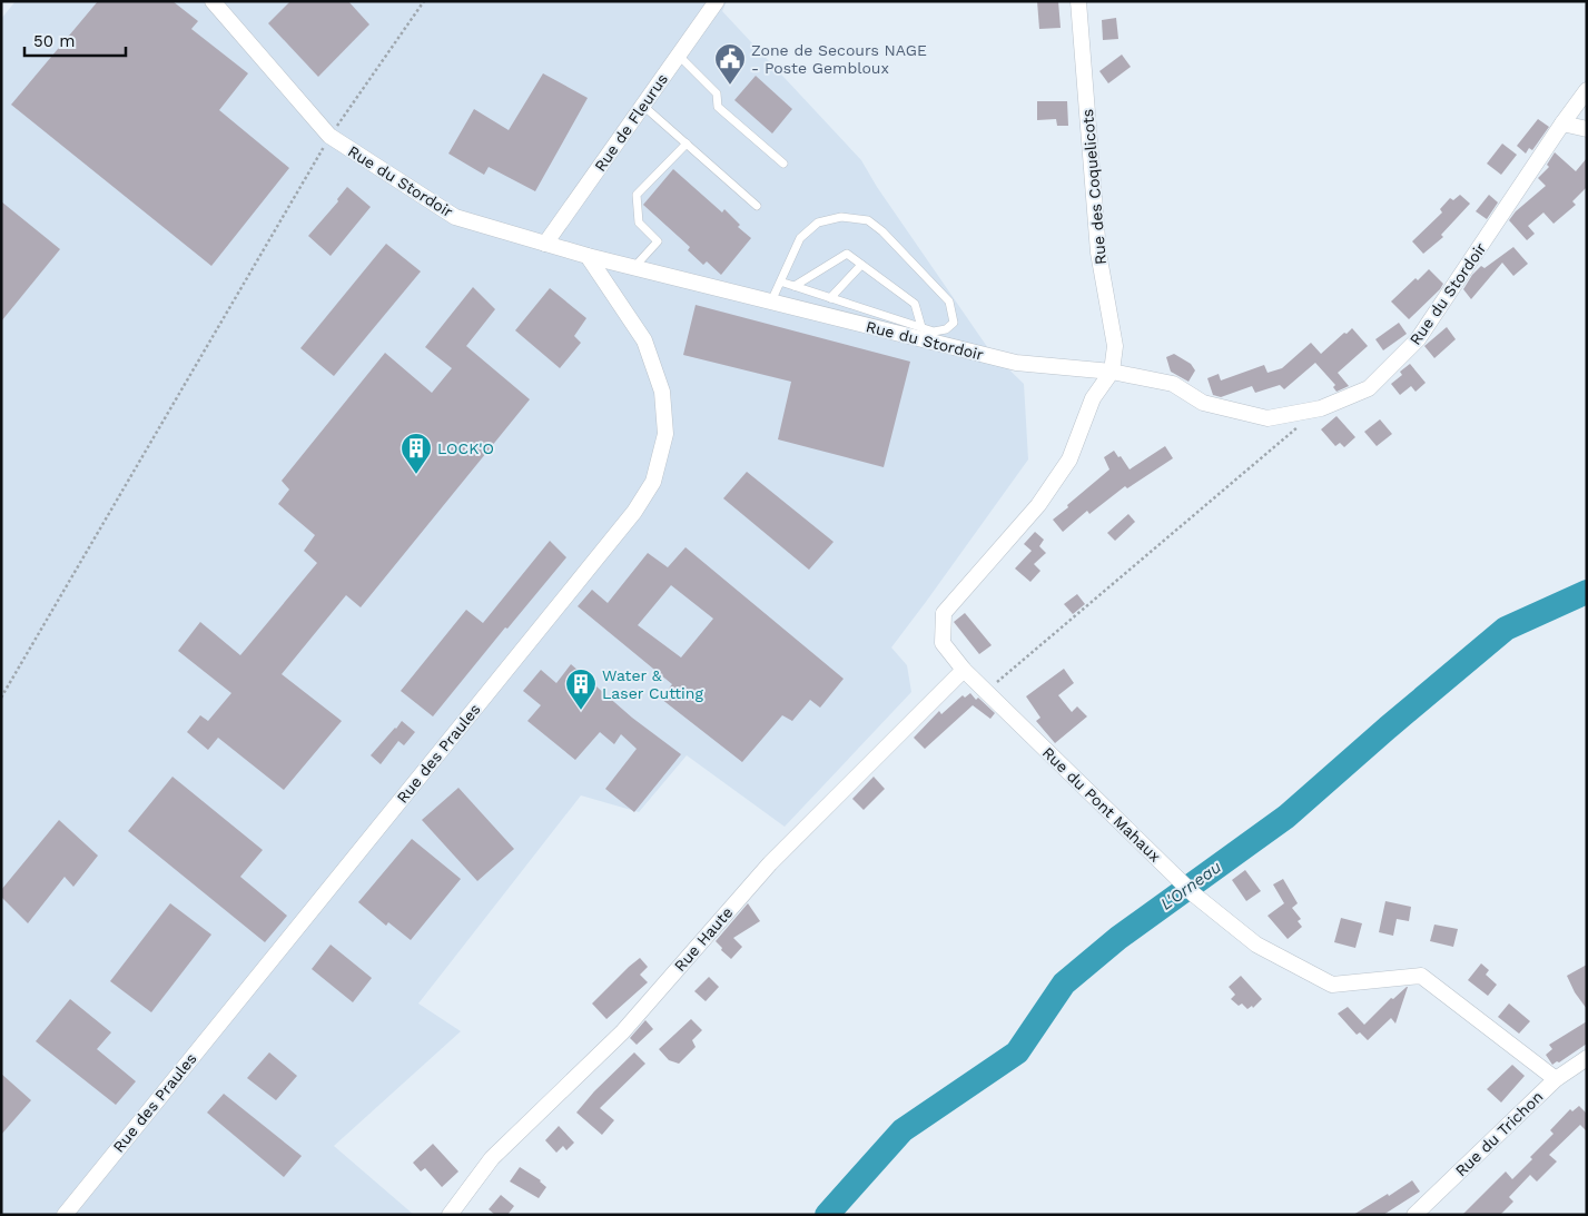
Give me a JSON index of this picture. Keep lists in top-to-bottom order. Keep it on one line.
{"streets":{"street":["Rue de Fleurus","Rue du Stordoir","Rue des Coquelicots","Rue des Praules","Rue du Pont Mahaux","Rue Haute","Rue du Trichon"]},"crossings":[["Rue de Fleurus","Rue du Stordoir"],["Rue du Stordoir","Rue des Coquelicots"],["Rue du Stordoir","Rue des Praules"],["Rue du Stordoir","Rue du Pont Mahaux"],["Rue des Coquelicots","Rue du Pont Mahaux"],["Rue du Pont Mahaux","Rue Haute"],["Rue du Pont Mahaux","Rue du Trichon"]],"water":["L'Orneau"],"places":{"public building":["Zone de Secours NAGE - Poste Gembloux"],"building":["LOCK'O","Water & Laser Cutting"]},"scale_bar":"50 m"}
